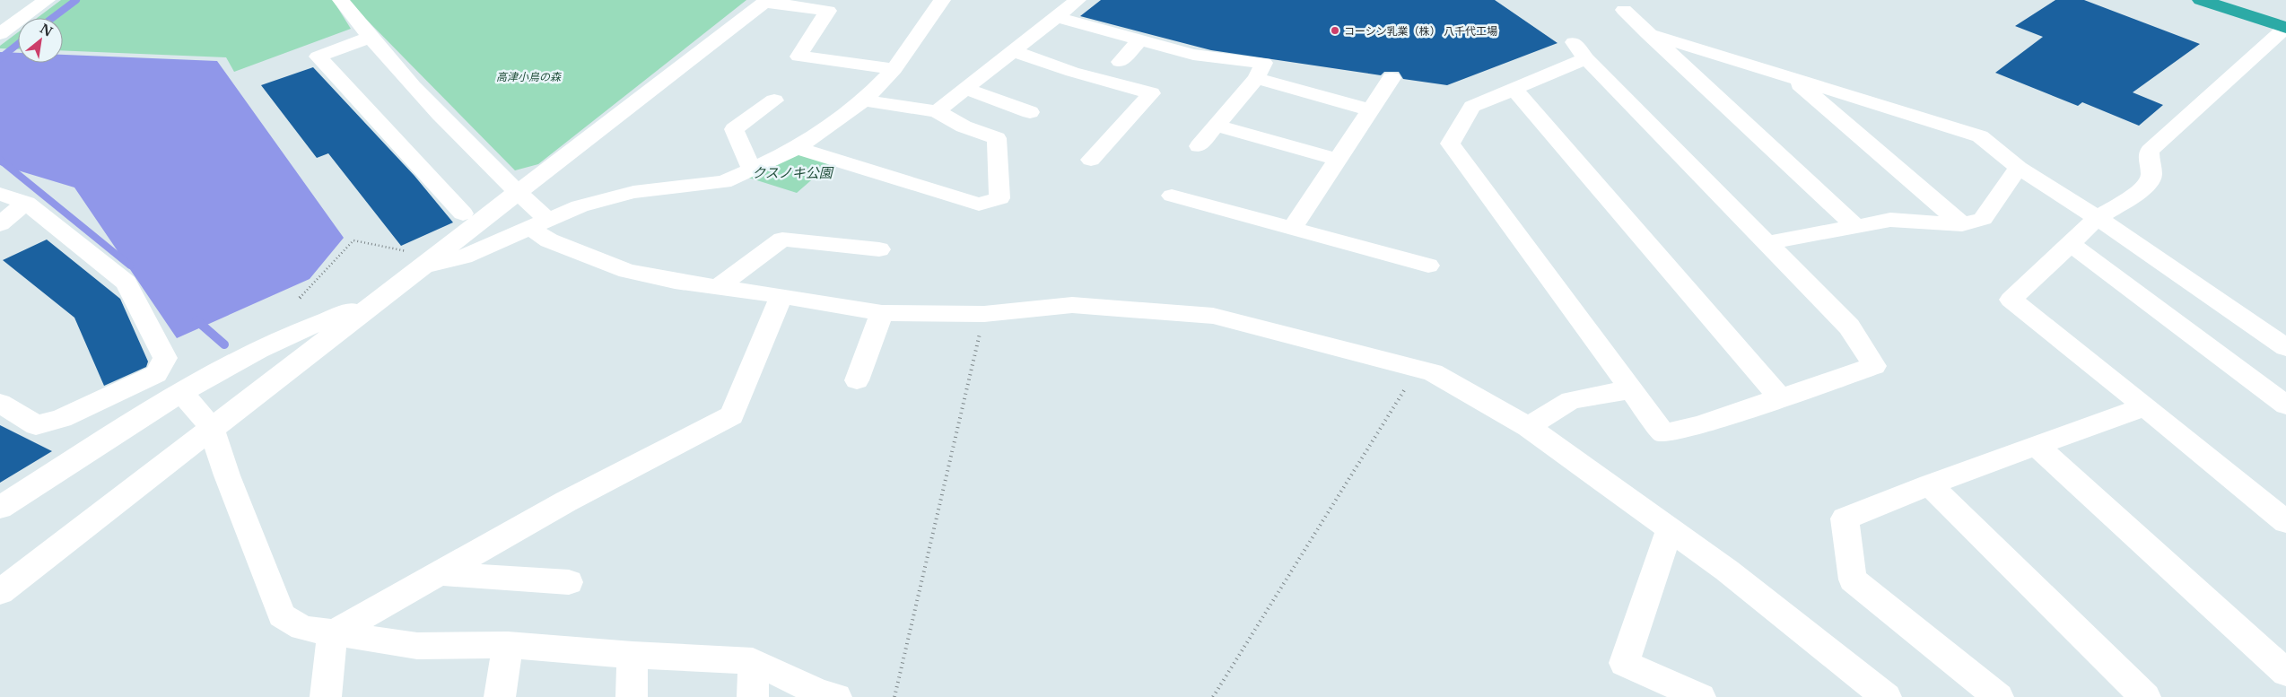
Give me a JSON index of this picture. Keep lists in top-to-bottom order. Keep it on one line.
{"parks":["高津小鳥の森","クスノキ公園"],"places":["コーシン乳業（株） 八千代工場"],"north":"top right"}
